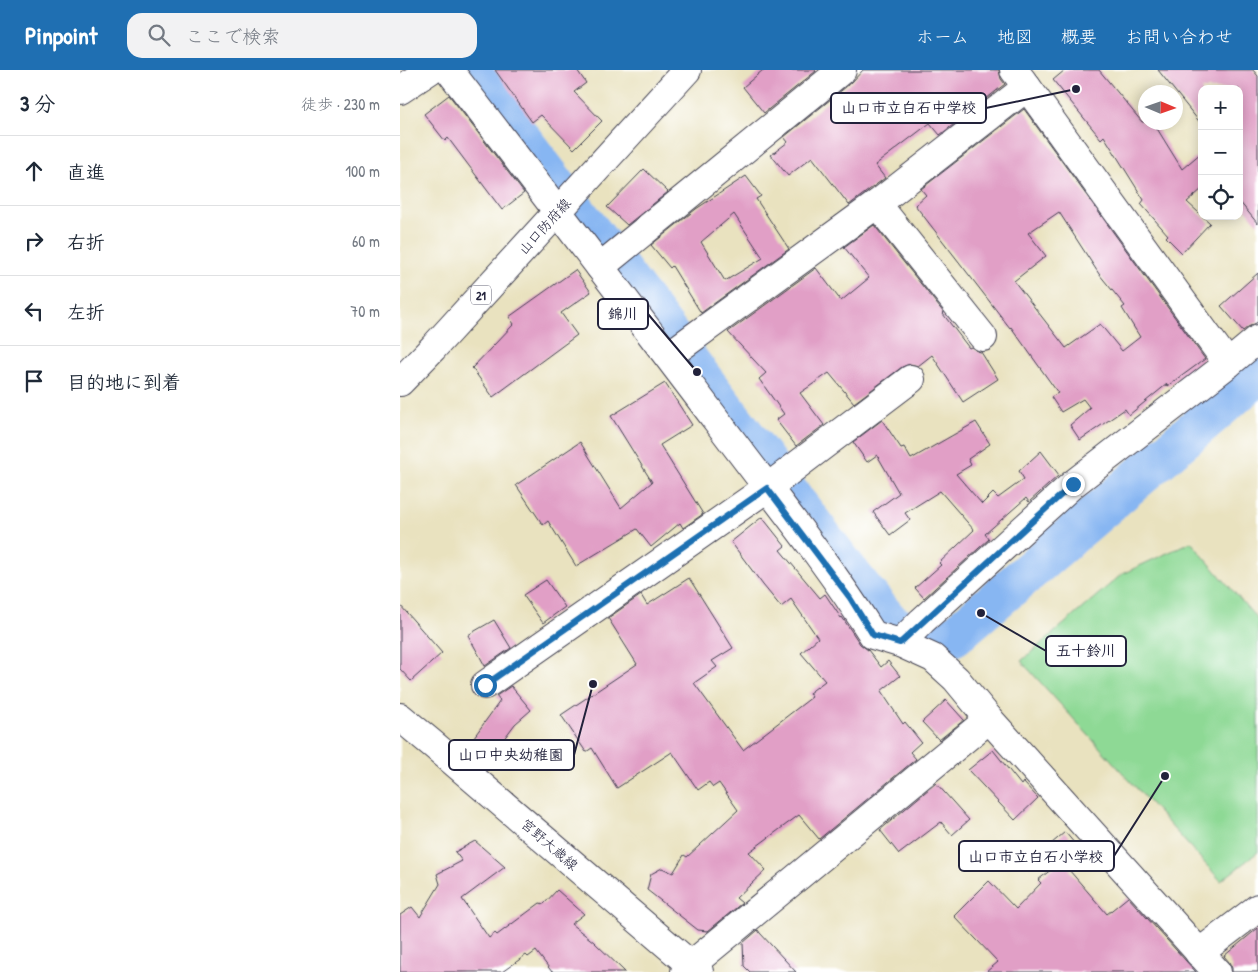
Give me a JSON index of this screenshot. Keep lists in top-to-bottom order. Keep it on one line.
{"streets":{"street":["山口防府線","21","宮野大歳線"]},"places":["山口市立白石中学校","錦川","五十鈴川","山口中央幼稚園","山口市立白石小学校"],"north":"right","page":{"header":"Pinpoint","search":"ここで検索","nav":["ホーム","地図","概要","お問い合わせ"],"heading":["3 分","徒歩 · 230 m"],"map_buttons":["+","−"],"list":[["直進","100 m"],["右折","60 m"],["左折","70 m"],"目的地に到着"]}}
